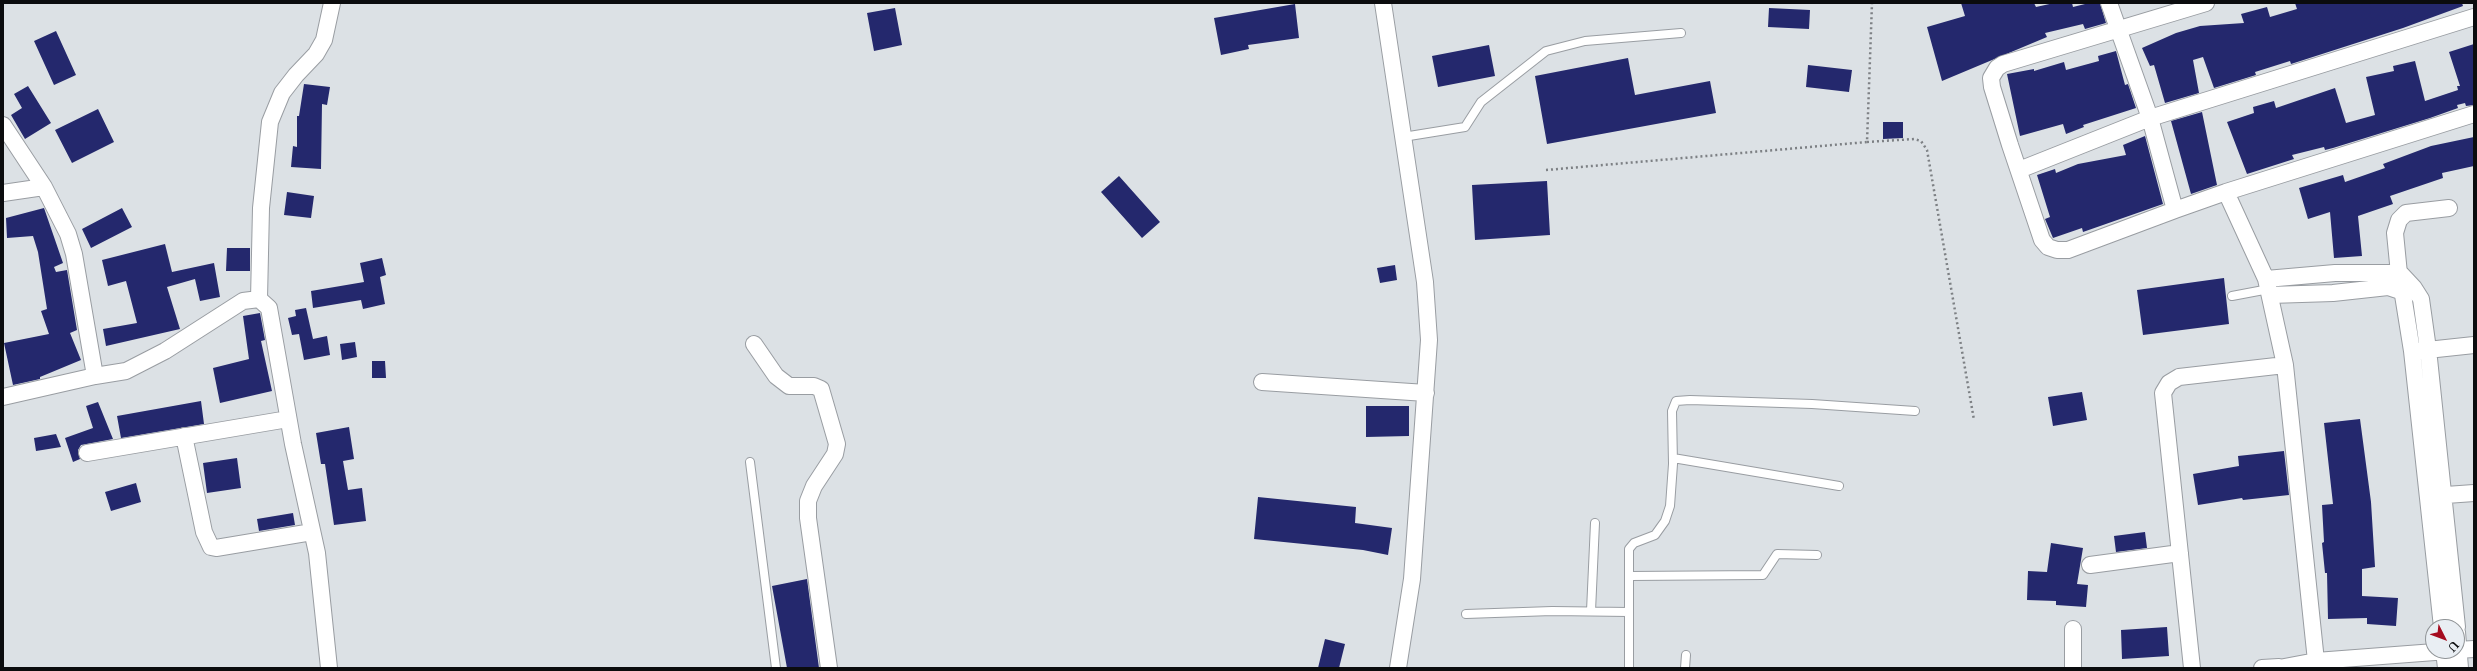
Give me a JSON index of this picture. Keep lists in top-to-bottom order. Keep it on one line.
{"north":"bottom right"}
